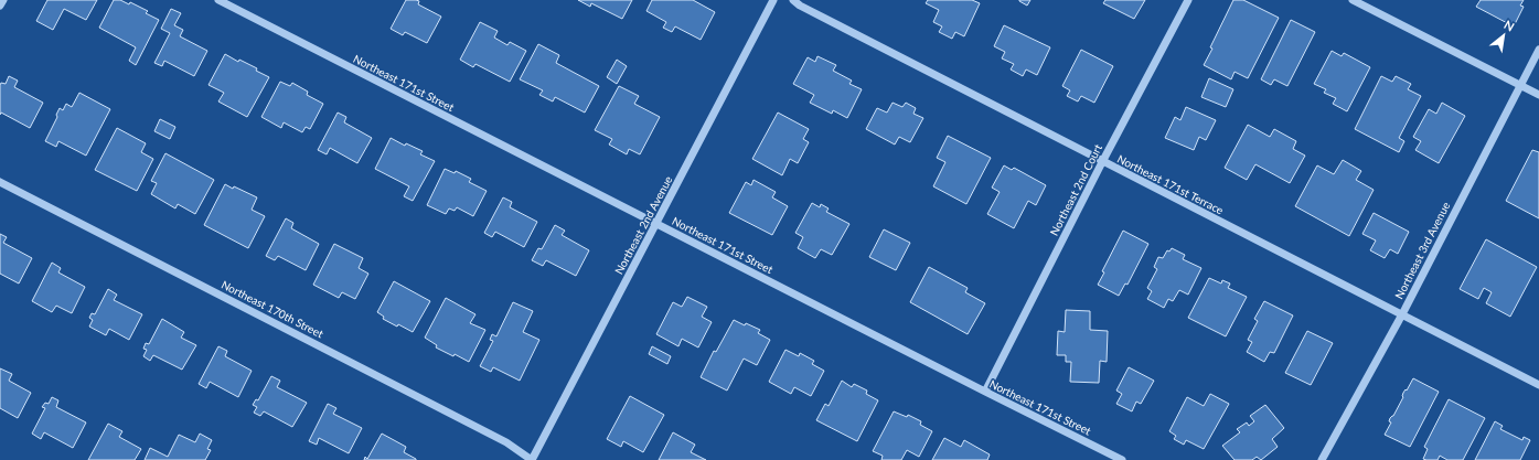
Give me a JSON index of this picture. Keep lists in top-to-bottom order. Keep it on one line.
{"streets":{"street":["Northeast 171st Street","Northeast 171st Terrace","Northeast 2nd Court","Northeast 2nd Avenue","Northeast 3rd Avenue","Northeast 170th Street"]},"crossings":[["Northeast 171st Street","Northeast 2nd Court"],["Northeast 171st Street","Northeast 2nd Avenue"],["Northeast 171st Terrace","Northeast 2nd Court"],["Northeast 171st Terrace","Northeast 3rd Avenue"],["Northeast 2nd Avenue","Northeast 170th Street"]],"north":"top right"}
